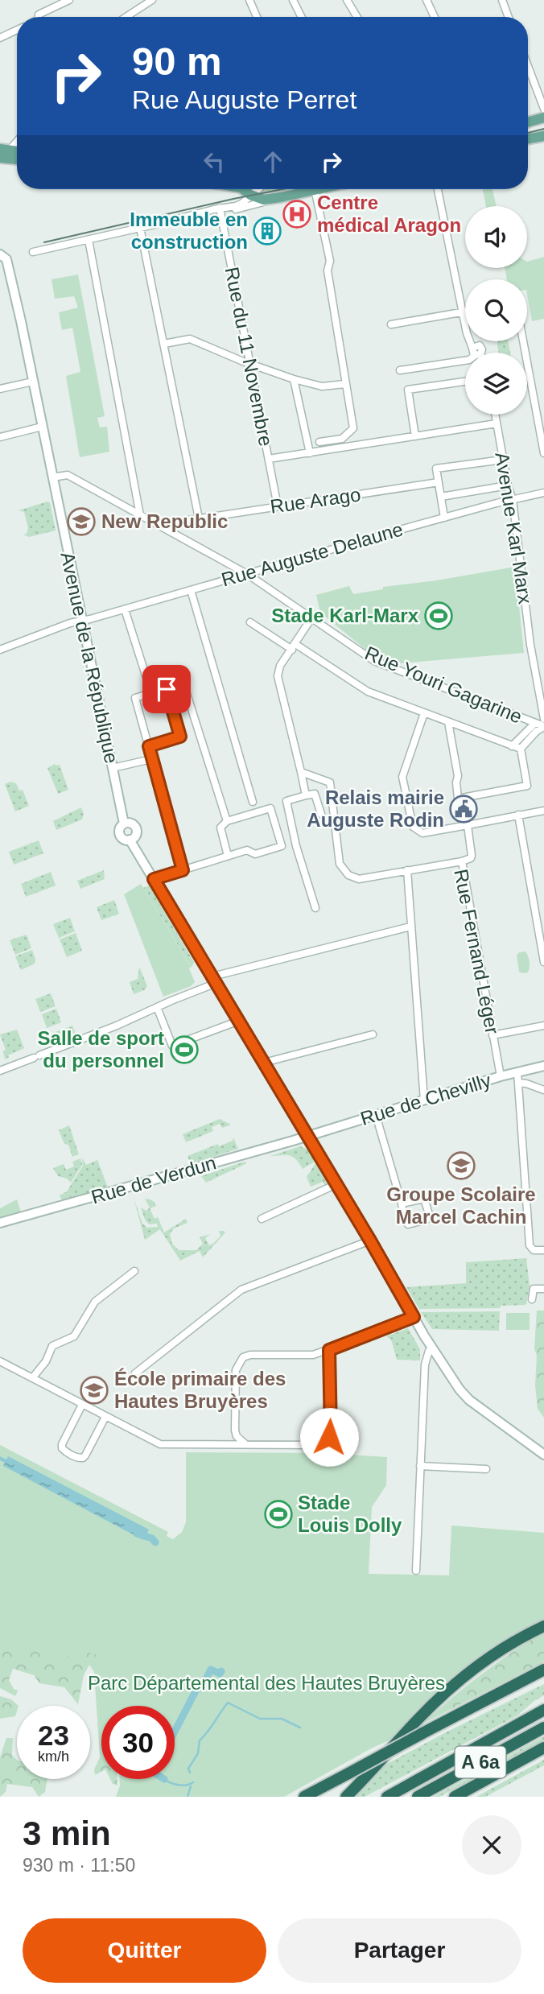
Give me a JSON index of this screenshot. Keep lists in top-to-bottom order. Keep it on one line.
{"streets":{"highway":["A 6a"],"main road":["Avenue de la République","Rue de Chevilly","Rue de Verdun"],"street":["Rue du 11 Novembre","Rue Arago","Avenue Karl Marx","Rue Auguste Delaune","Rue Youri Gagarine","Rue Fernand Léger"]},"crossings":[["Rue du 11 Novembre","Rue Arago"],["Rue Arago","Rue Youri Gagarine"],["Avenue Karl Marx","Rue Auguste Delaune"],["Rue Auguste Delaune","Avenue de la République"],["Rue Auguste Delaune","Rue Youri Gagarine"],["Avenue de la République","Rue Youri Gagarine"],["Avenue de la République","Rue de Chevilly"],["Avenue de la République","Rue de Verdun"],["Rue Fernand Léger","Rue de Chevilly"],["Rue de Chevilly","Rue de Verdun"]],"parks":["Parc Départemental des Hautes Bruyères"],"places":{"hospital":["Centre médical Aragon"],"building":["Immeuble en construction"],"school or university":["New Republic","Groupe Scolaire Marcel Cachin","École primaire des Hautes Bruyères"],"sports":["Stade Karl-Marx","Salle de sport du personnel","Stade Louis Dolly"],"public building":["Relais mairie Auguste Rodin"]},"page":{"turn":["90 m","Rue Auguste Perret"],"speed":"23 km/h","limit":"30","heading":["3 min","930 m · 11:50"],"buttons":["Quitter","Partager"]}}
